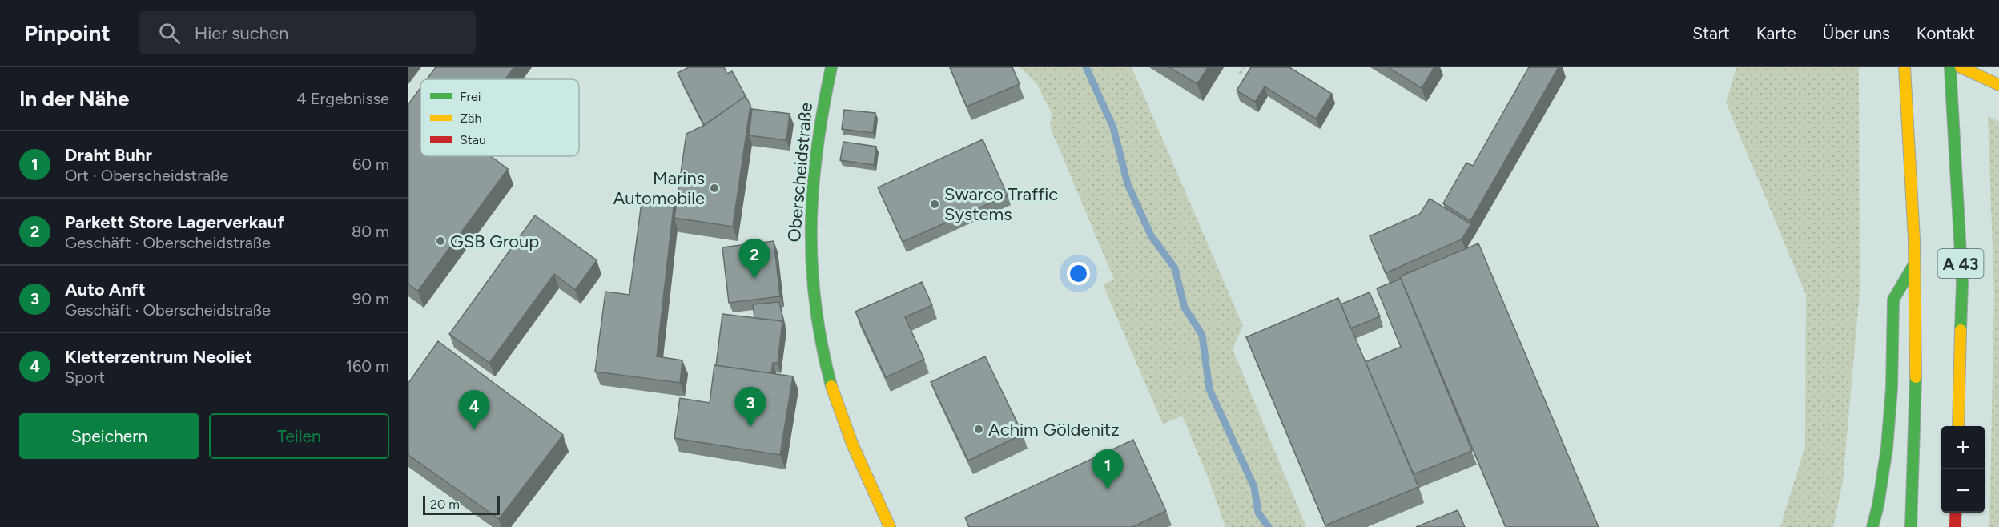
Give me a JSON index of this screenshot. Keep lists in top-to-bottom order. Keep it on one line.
{"streets":{"main road":["Oberscheidstraße","A 43"]},"places":["Marins Automobile","Swarco Traffic Systems","GSB Group","Achim Göldenitz"],"legend":["Frei","Zäh","Stau"],"scale_bar":"20 m","page":{"header":"Pinpoint","search":"Hier suchen","nav":["Start","Karte","Über uns","Kontakt"],"heading":["In der Nähe","4 Ergebnisse"],"list":[{"mark":"1","name":"Draht Buhr","note":"Ort · Oberscheidstraße","value":"60 m"},{"mark":"2","name":"Parkett Store Lagerverkauf","note":"Geschäft · Oberscheidstraße","value":"80 m"},{"mark":"3","name":"Auto Anft","note":"Geschäft · Oberscheidstraße","value":"90 m"},{"mark":"4","name":"Kletterzentrum Neoliet","note":"Sport","value":"160 m"}],"pins":["2","3","4","1"],"buttons":["Speichern","Teilen"],"map_buttons":["+","−"],"scale":"20 m"}}
